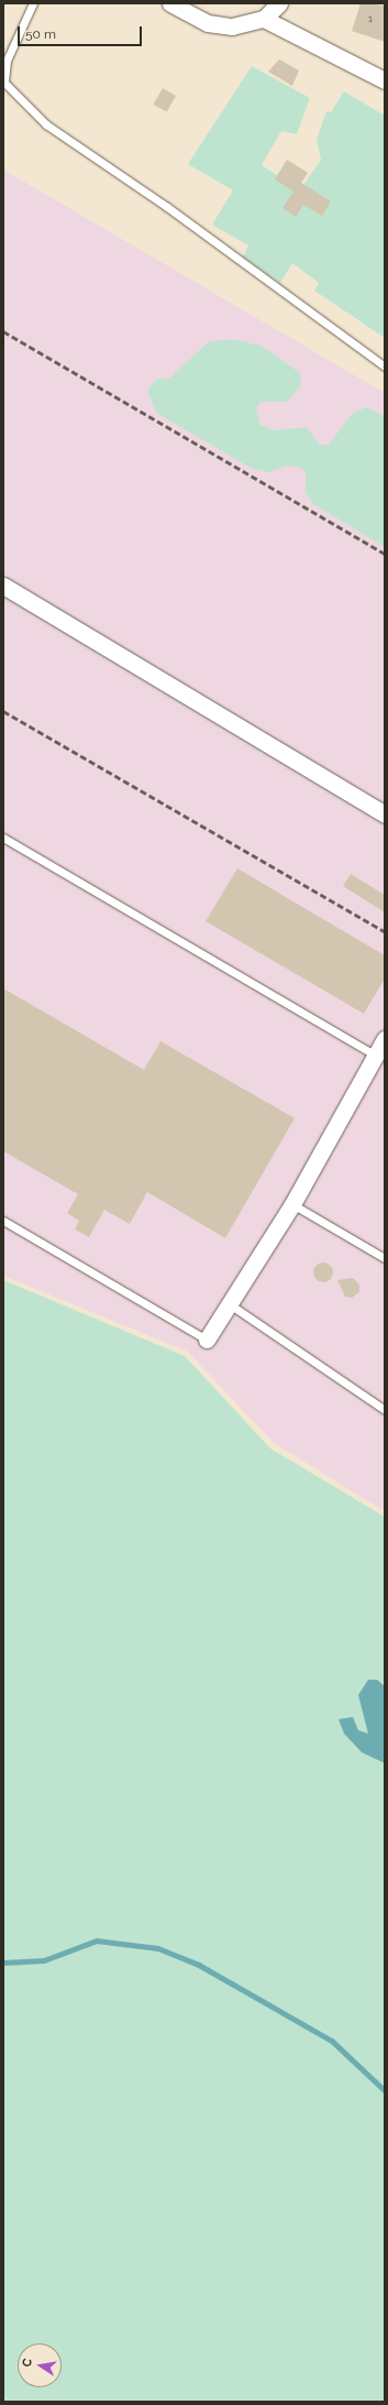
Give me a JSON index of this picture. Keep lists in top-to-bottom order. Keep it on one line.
{"house_numbers":["1"],"scale_bar":"50 m","north":"left"}
